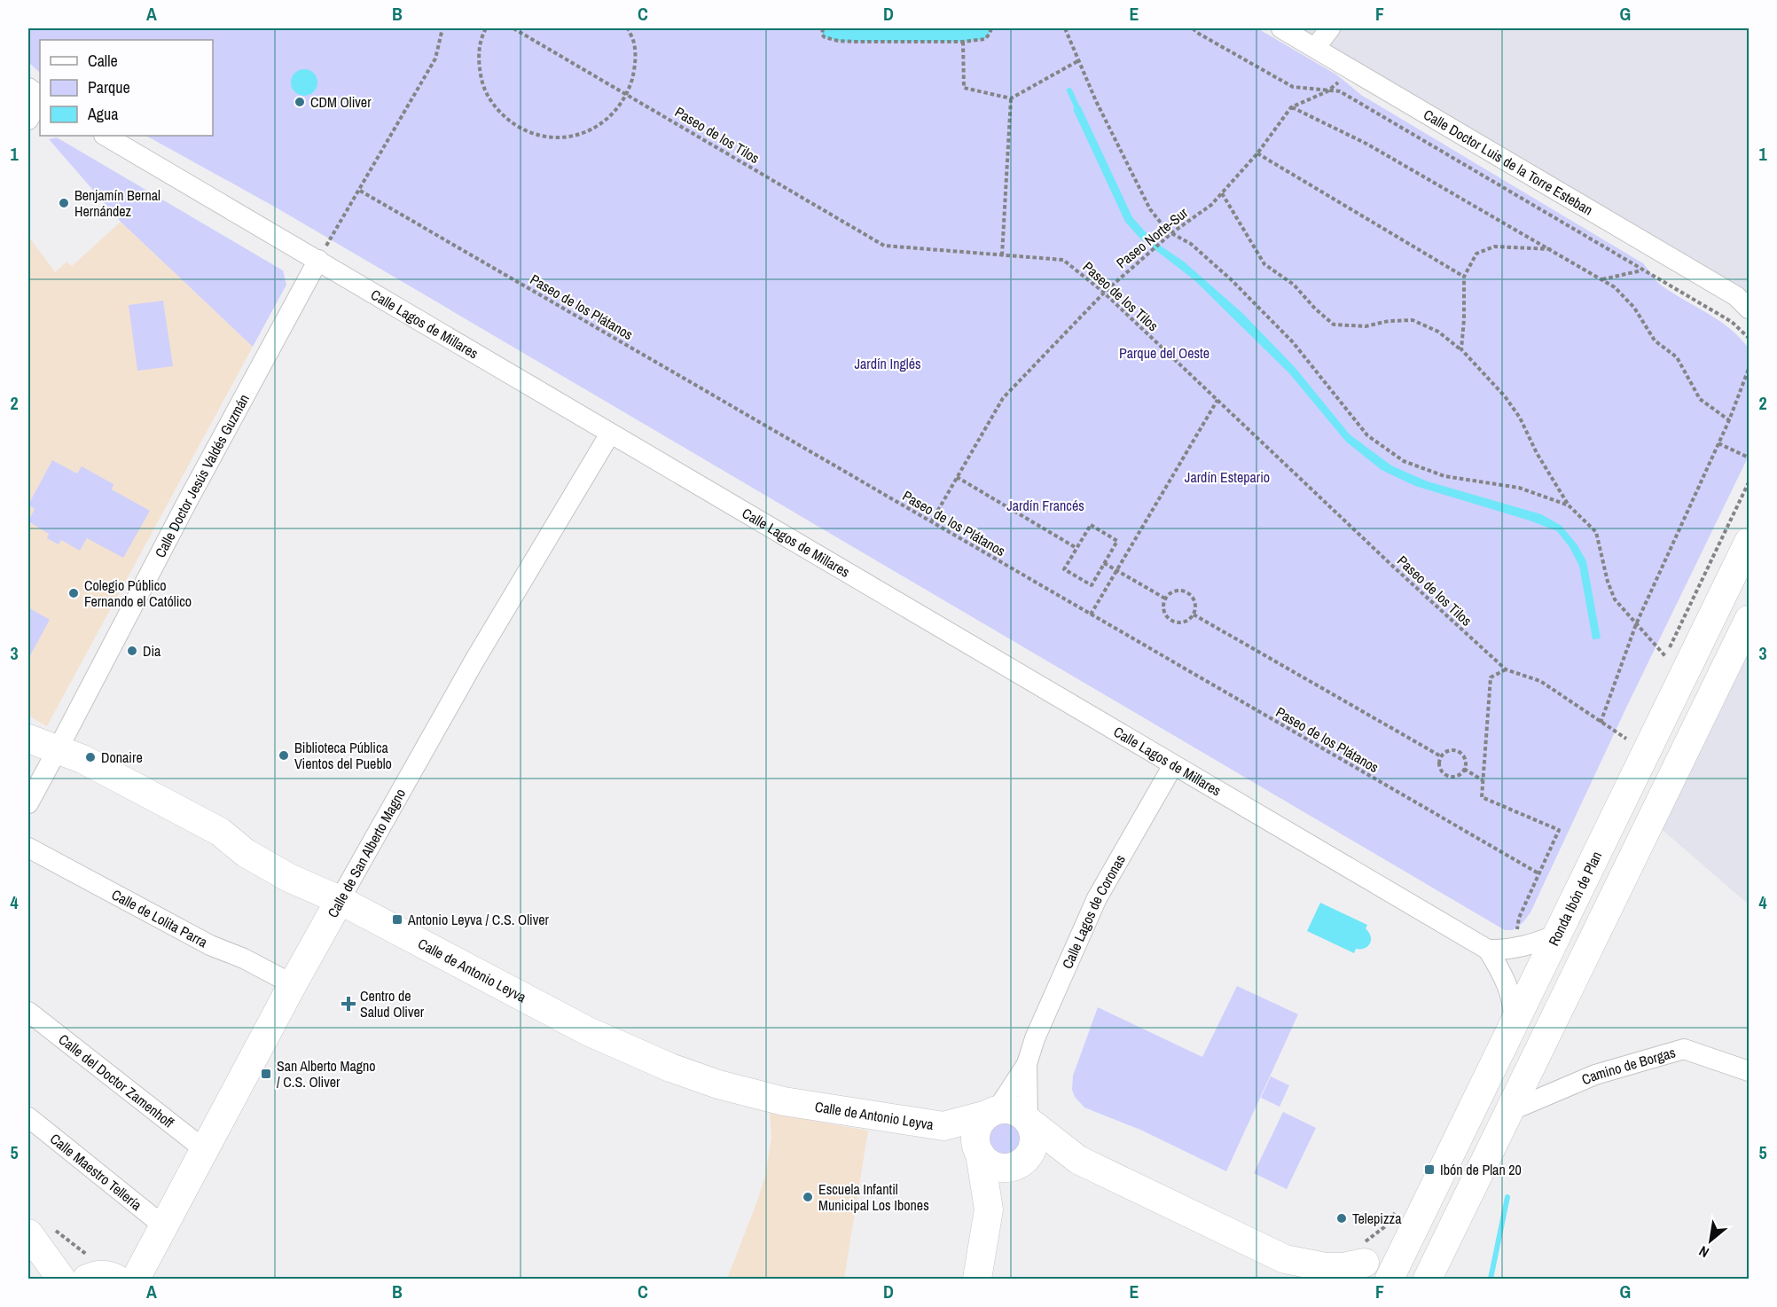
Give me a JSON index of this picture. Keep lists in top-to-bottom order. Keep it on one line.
{"streets":{"street":["Calle Doctor Luis de la Torre Esteban","Calle Lagos de Millares","Calle Doctor Jesús Valdés Guzmán","Calle de San Alberto Magno","Ronda Ibón de Plan","Calle Lagos de Coronas","Calle de Lolita Parra","Calle de Antonio Leyva","Camino de Borgas","Calle del Doctor Zamenhoff","Calle Maestro Tellería"],"path":["Paseo de los Tilos","Paseo Norte-Sur","Paseo de los Plátanos"]},"crossings":[["Paseo de los Tilos","Paseo Norte-Sur"],["Calle Doctor Luis de la Torre Esteban","Paseo Norte-Sur"],["Paseo Norte-Sur","Paseo de los Plátanos"],["Calle Lagos de Millares","Calle Doctor Jesús Valdés Guzmán"],["Calle Lagos de Millares","Calle de San Alberto Magno"],["Calle Lagos de Millares","Calle Lagos de Coronas"],["Calle Doctor Jesús Valdés Guzmán","Calle de Antonio Leyva"],["Calle de San Alberto Magno","Calle de Lolita Parra"],["Calle de San Alberto Magno","Calle de Antonio Leyva"],["Calle de San Alberto Magno","Calle del Doctor Zamenhoff"],["Calle de San Alberto Magno","Calle Maestro Tellería"],["Calle Lagos de Coronas","Calle de Antonio Leyva"]],"parks":["Parque del Oeste","Jardín Inglés","Jardín Estepario","Jardín Francés"],"places":{"other":["CDM Oliver","Benjamín Bernal Hernández","Colegio Público Fernando el Católico","Dia","Biblioteca Pública Vientos del Pueblo","Donaire","Escuela Infantil Municipal Los Ibones","Telepizza"],"transit":["Antonio Leyva / C.S. Oliver","San Alberto Magno / C.S. Oliver","Ibón de Plan 20"],"health":["Centro de Salud Oliver"]},"legend":["Calle","Parque","Agua"],"north":"bottom left","grid":{"columns":["A","B","C","D","E","F","G"],"rows":["1","2","3","4","5"]}}
